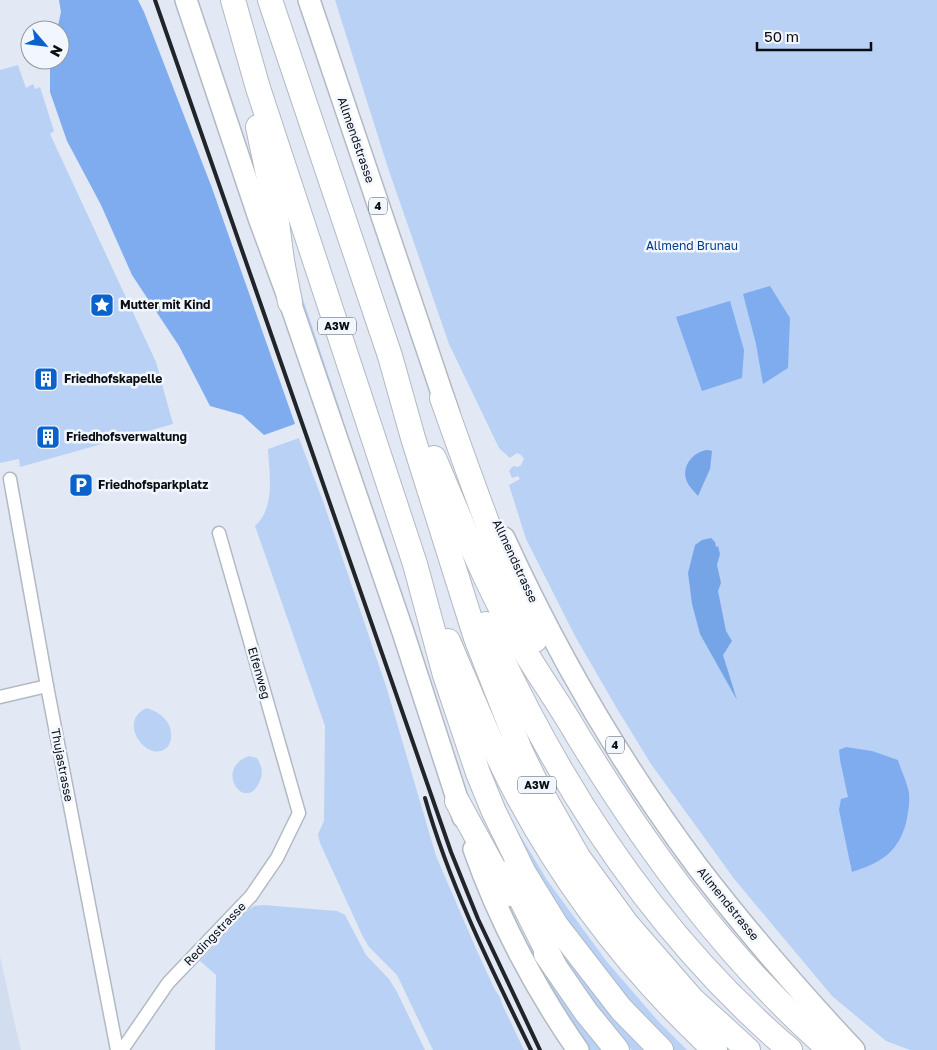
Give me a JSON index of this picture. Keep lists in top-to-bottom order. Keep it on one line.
{"streets":{"highway":["A3W"],"main road":["Allmendstrasse","4"],"street":["Elfenweg","Thujastrasse","Redingstrasse"]},"crossings":[["Elfenweg","Redingstrasse"]],"parks":["Allmend Brunau"],"places":{"place":["Mutter mit Kind"],"building":["Friedhofskapelle","Friedhofsverwaltung"],"parking":["Friedhofsparkplatz"]},"scale_bar":"50 m","north":"bottom right"}
